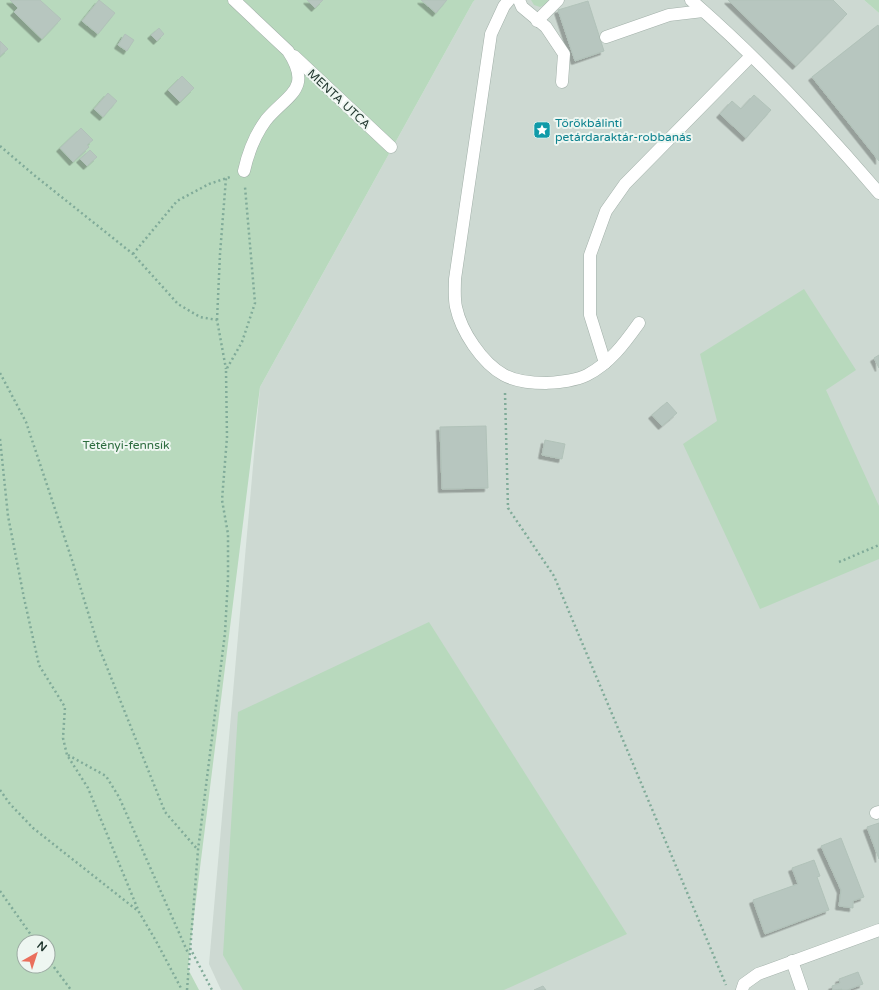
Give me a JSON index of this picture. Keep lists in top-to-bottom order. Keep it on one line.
{"streets":{"street":["MENTA UTCA"]},"parks":["Tétényi-fennsík"],"places":{"place":["Törökbálinti petárdaraktár-robbanás"]},"north":"top right"}
